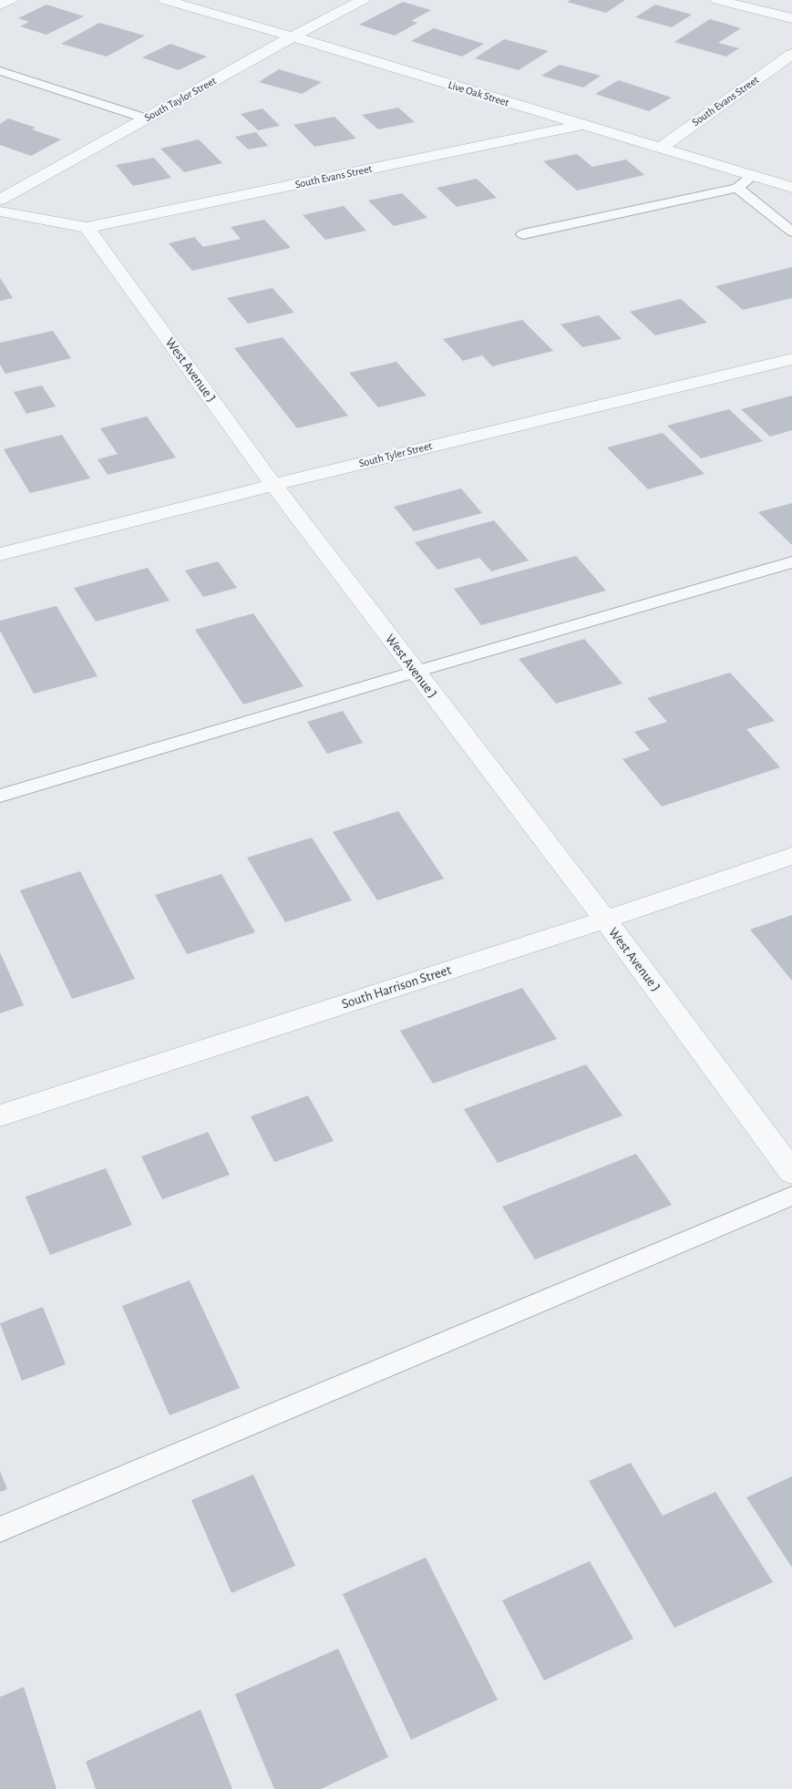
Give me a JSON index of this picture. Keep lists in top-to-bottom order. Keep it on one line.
{"streets":{"street":["Live Oak Street","South Taylor Street","South Evans Street","West Avenue J","South Tyler Street","South Harrison Street"]},"crossings":[["Live Oak Street","South Taylor Street"],["Live Oak Street","South Evans Street"],["South Evans Street","West Avenue J"],["West Avenue J","South Tyler Street"],["West Avenue J","South Harrison Street"]]}
